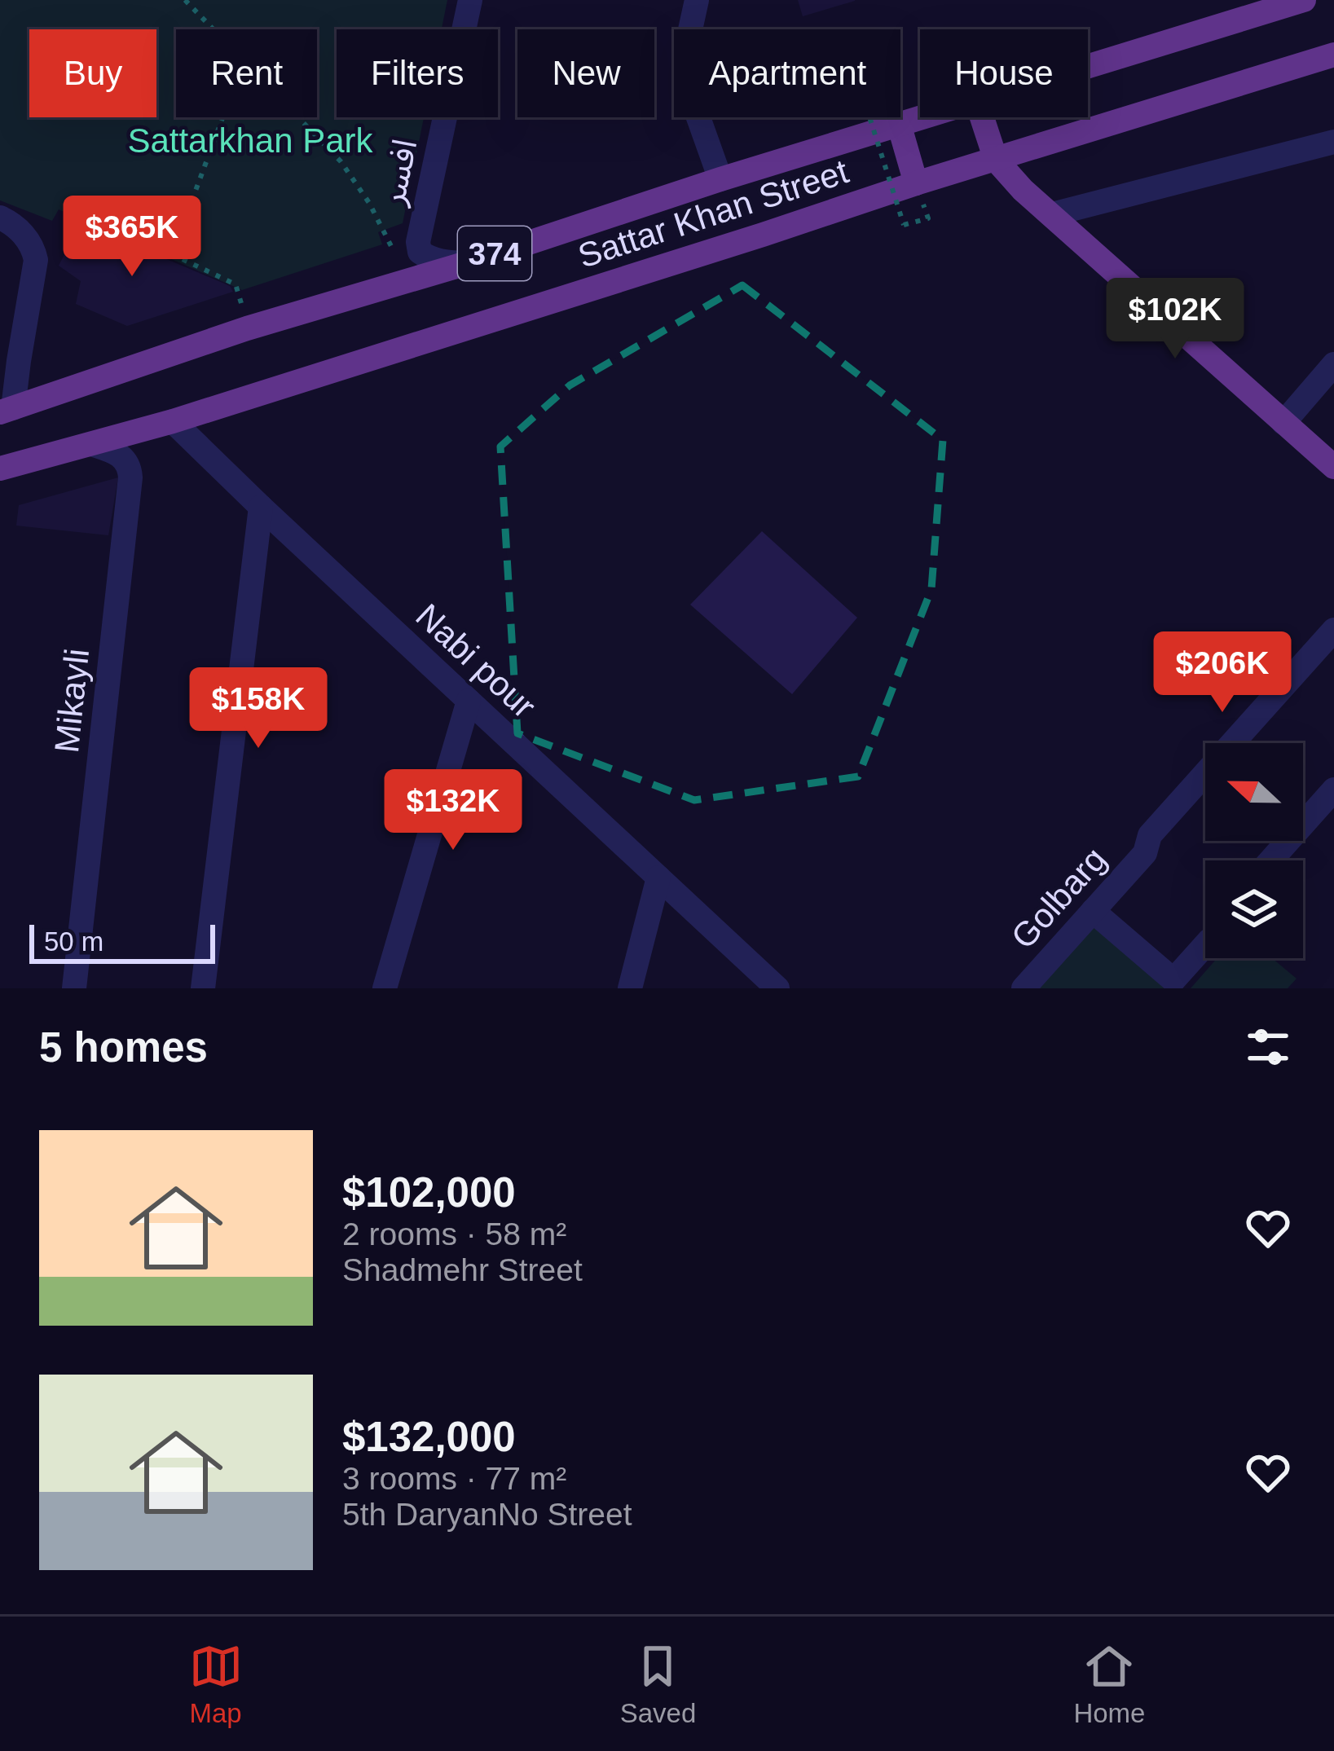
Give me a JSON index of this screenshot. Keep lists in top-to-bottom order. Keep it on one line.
{"streets":{"main road":["Sattar Khan Street","374"],"street":["افسر","Nabi pour","Mikayli","Golbarg"]},"crossings":[["افسر","Sattar Khan Street"],["Sattar Khan Street","Nabi pour"],["Sattar Khan Street","Mikayli"]],"parks":["Sattarkhan Park"],"scale_bar":"50 m","north":"left","page":{"chip":["Buy","Rent","Filters","New","Apartment","House"],"price":["$365K","$102K","$206K","$158K","$132K"],"scale":"50 m","heading":"5 homes","list":[{"name":"$102,000","note":"2 rooms · 58 m² · Shadmehr Street"},{"name":"$132,000","note":"3 rooms · 77 m² · 5th DaryanNo Street"}],"tabs":["Map","Saved","Home"]}}
